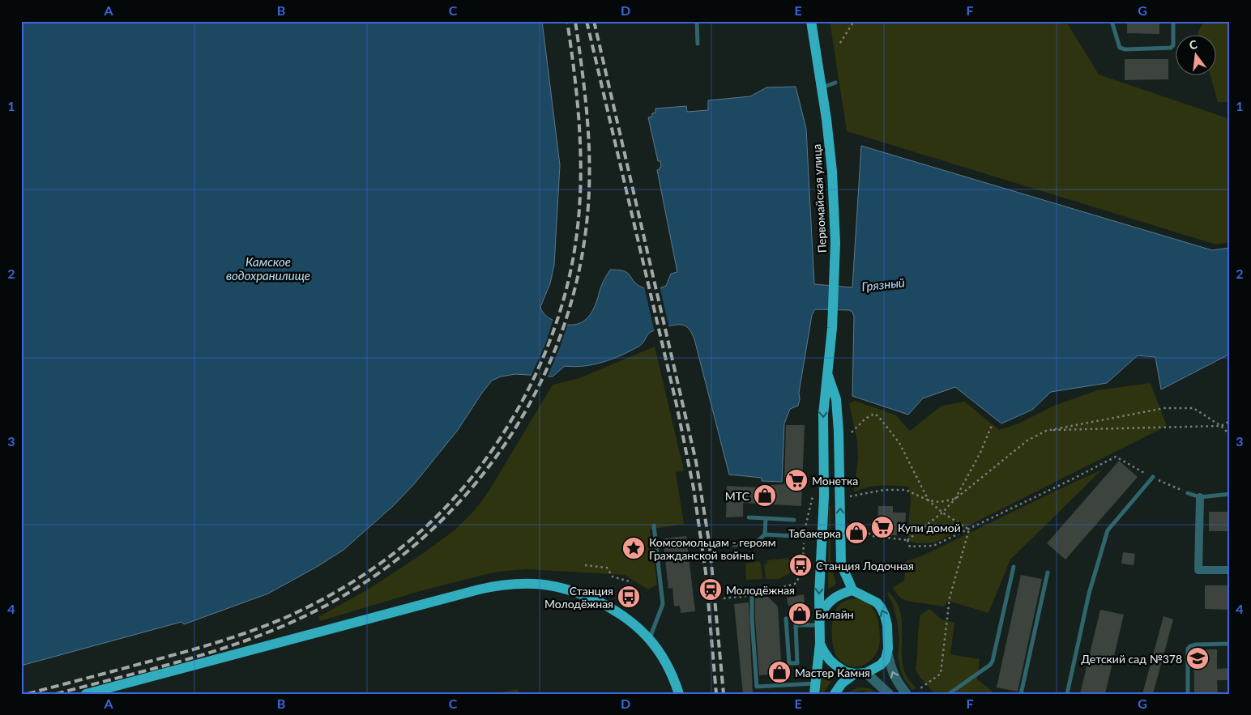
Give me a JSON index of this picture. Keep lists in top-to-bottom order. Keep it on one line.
{"streets":{"main road":["Первомайская улица"]},"water":["Камское водохранилище","Грязный"],"places":{"supermarket":["Монетка","Купи домой"],"shop":["МТС","Табакерка","Билайн","Мастер Камня"],"place":["Комсомольцам - героям Гражданской войны"],"bus stop":["Станция Лодочная","Станция Молодёжная"],"station":["Молодёжная"],"school or university":["Детский сад №378"]},"north":"top","grid":{"columns":["A","B","C","D","E","F","G"],"rows":["1","2","3","4"]}}
